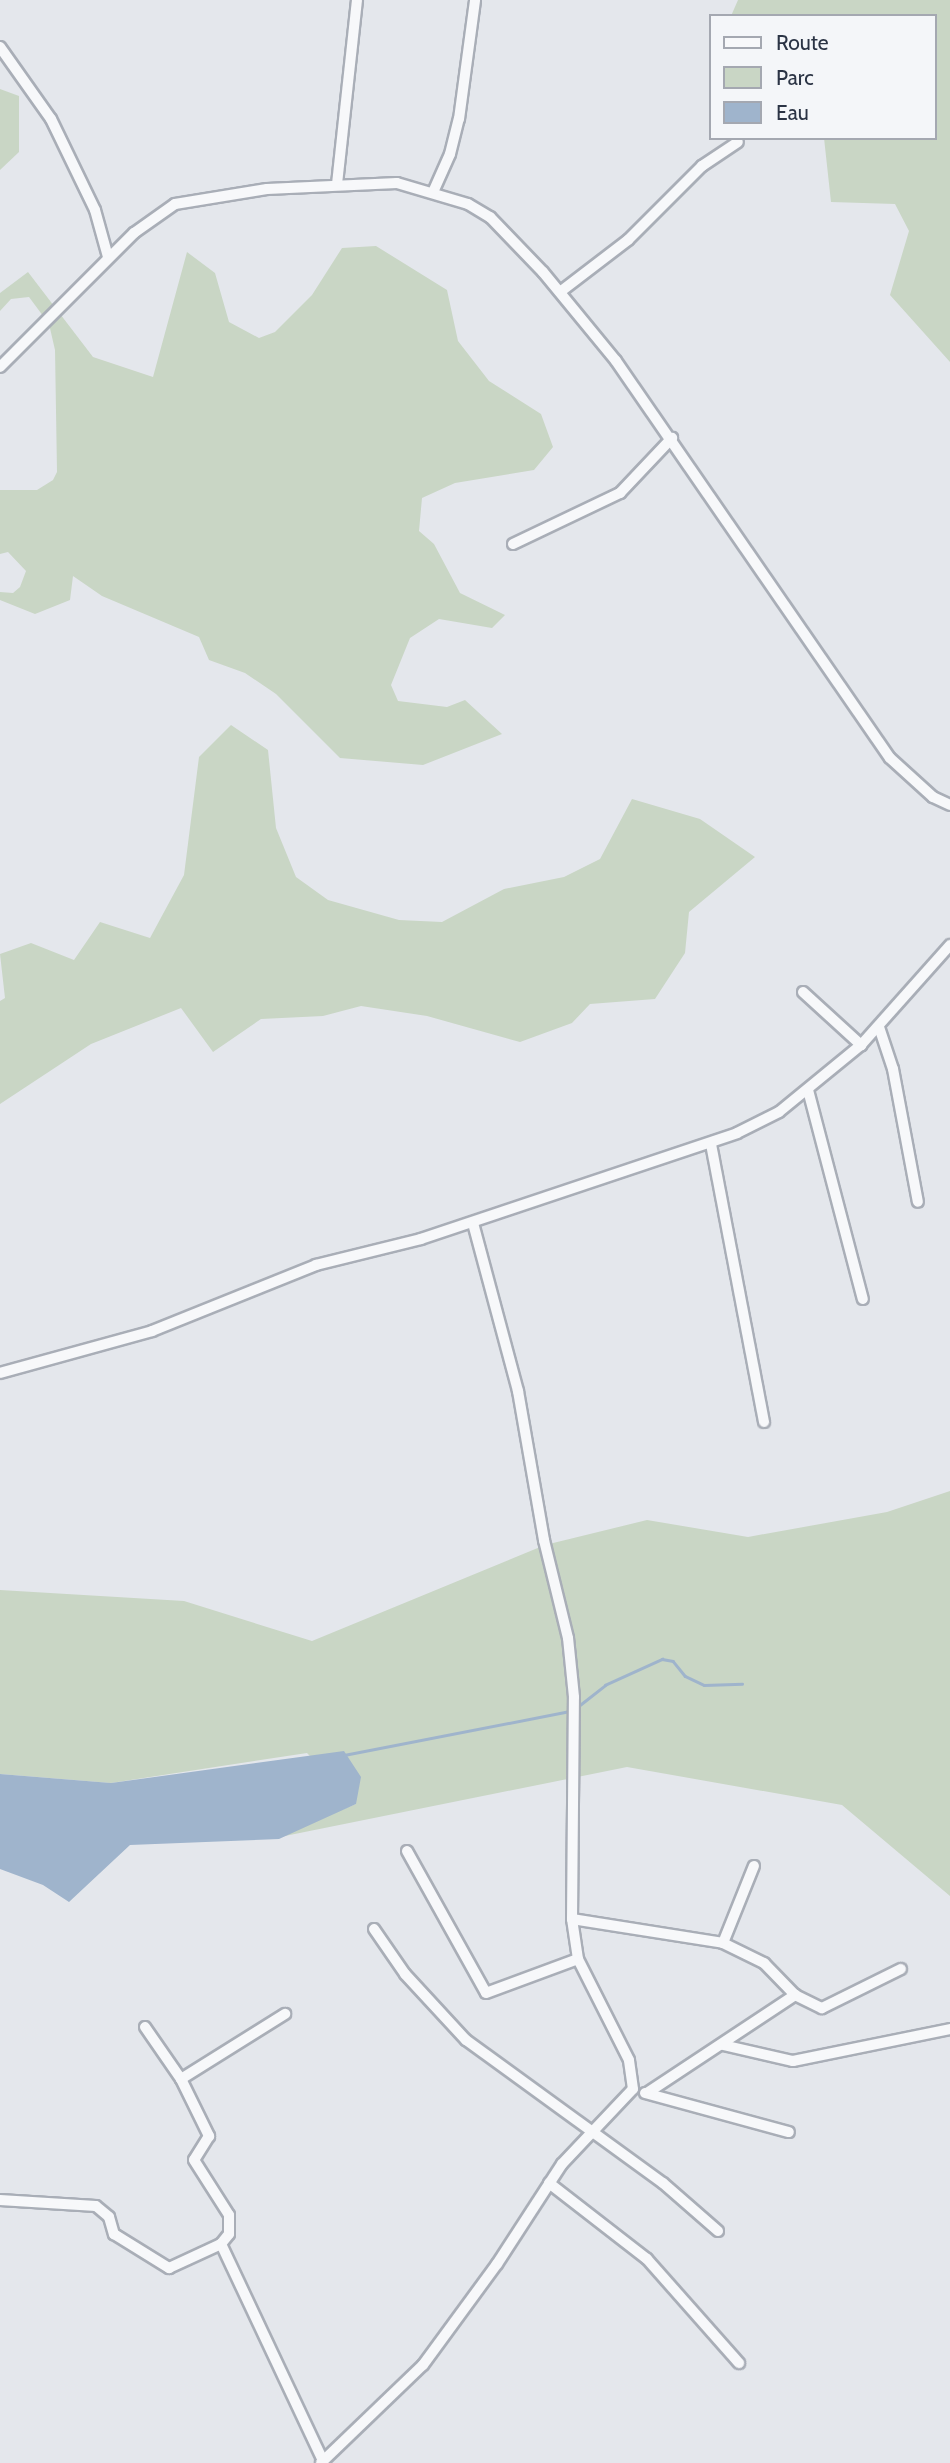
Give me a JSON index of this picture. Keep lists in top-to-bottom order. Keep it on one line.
{"legend":["Route","Parc","Eau"]}
